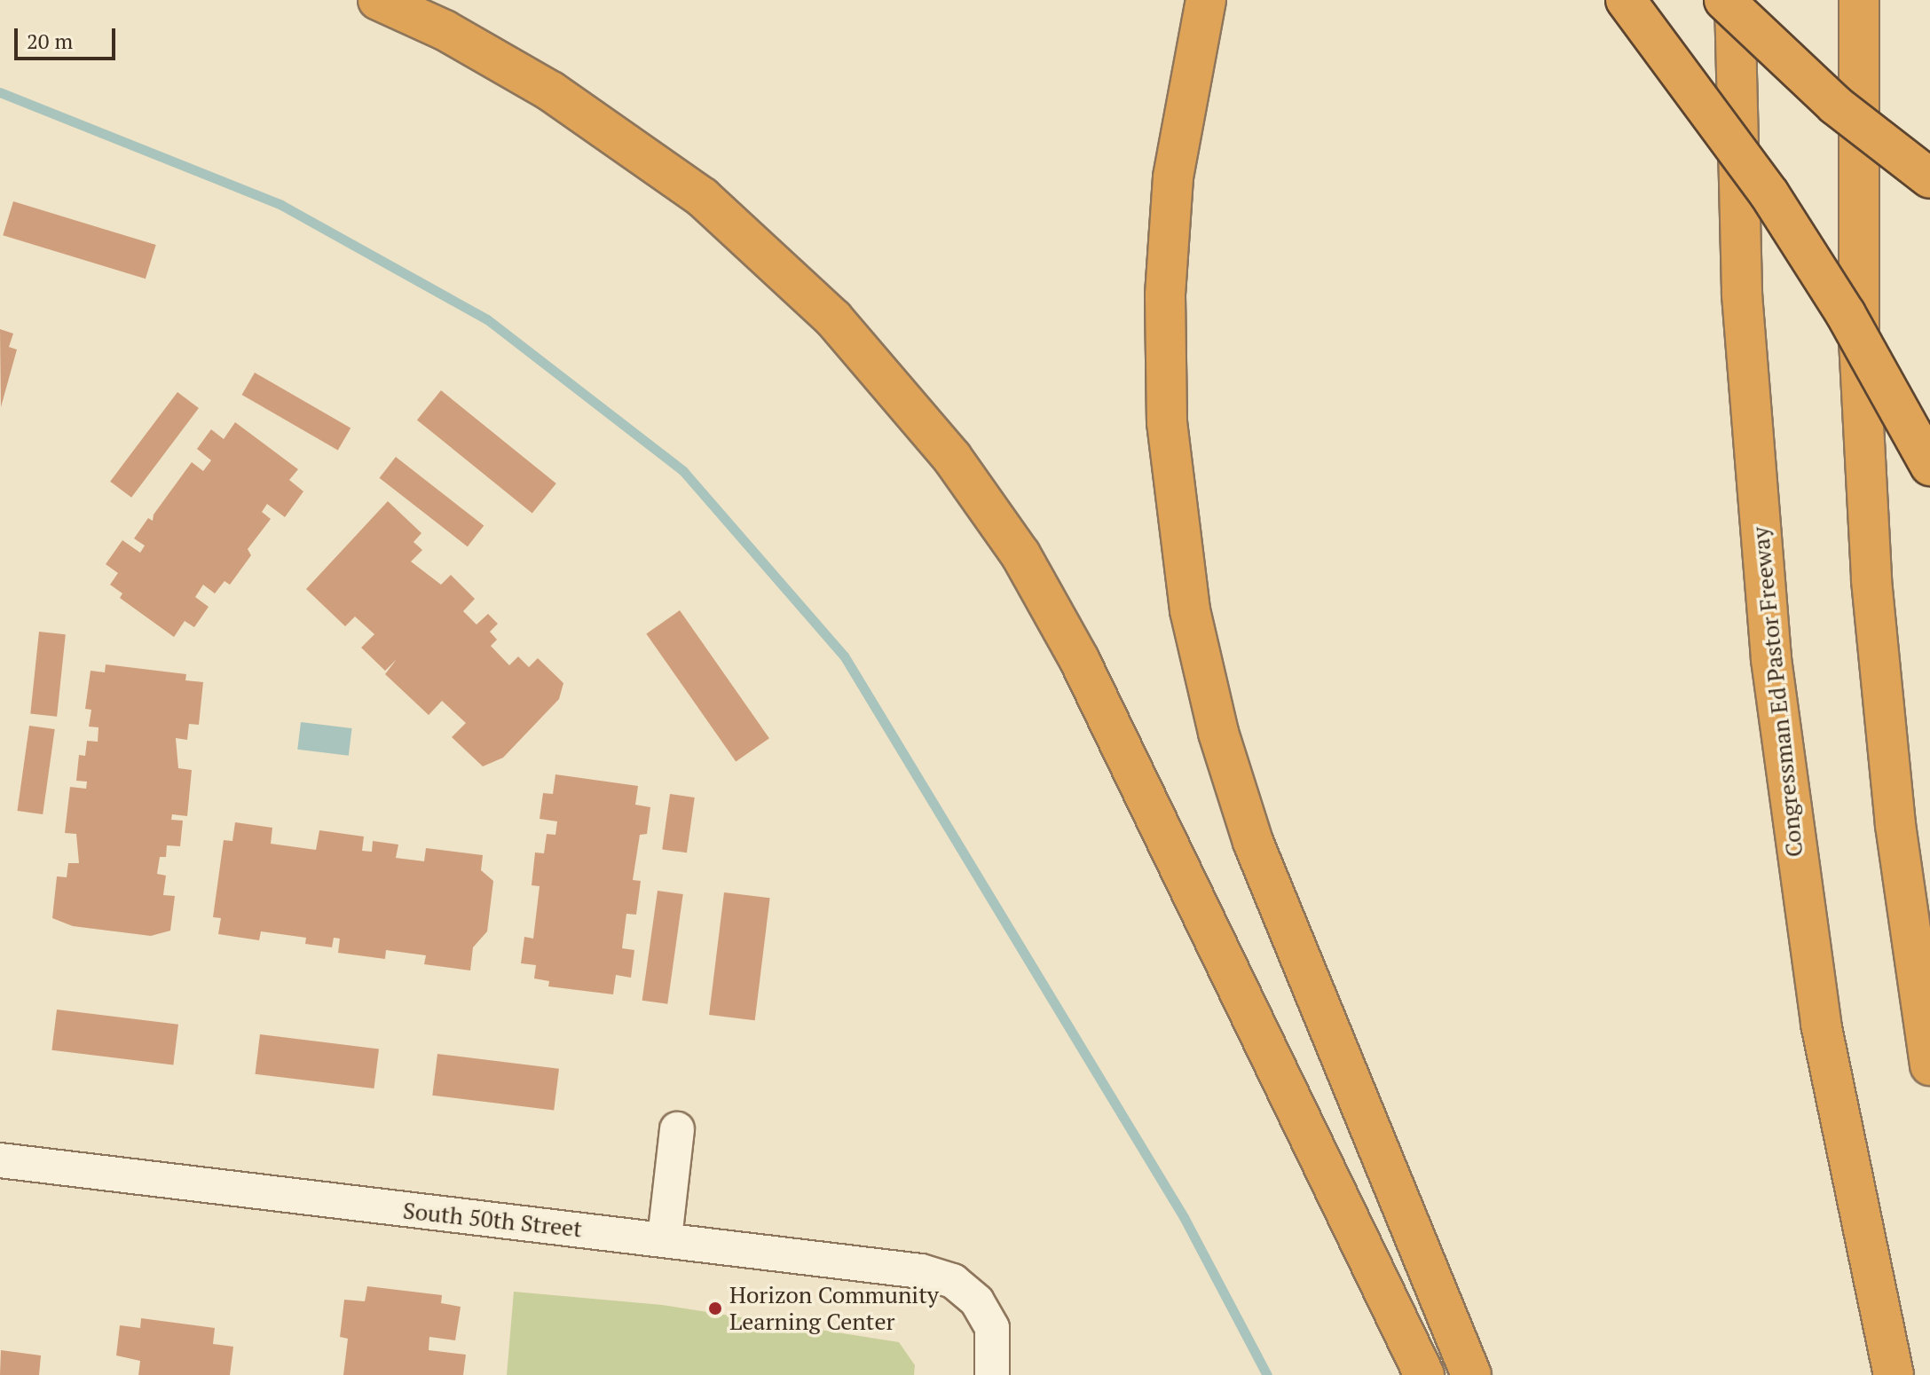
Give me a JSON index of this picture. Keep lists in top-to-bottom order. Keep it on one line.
{"streets":{"highway":["Congressman Ed Pastor Freeway"],"street":["South 50th Street"]},"places":["Horizon Community Learning Center"],"scale_bar":"20 m"}
